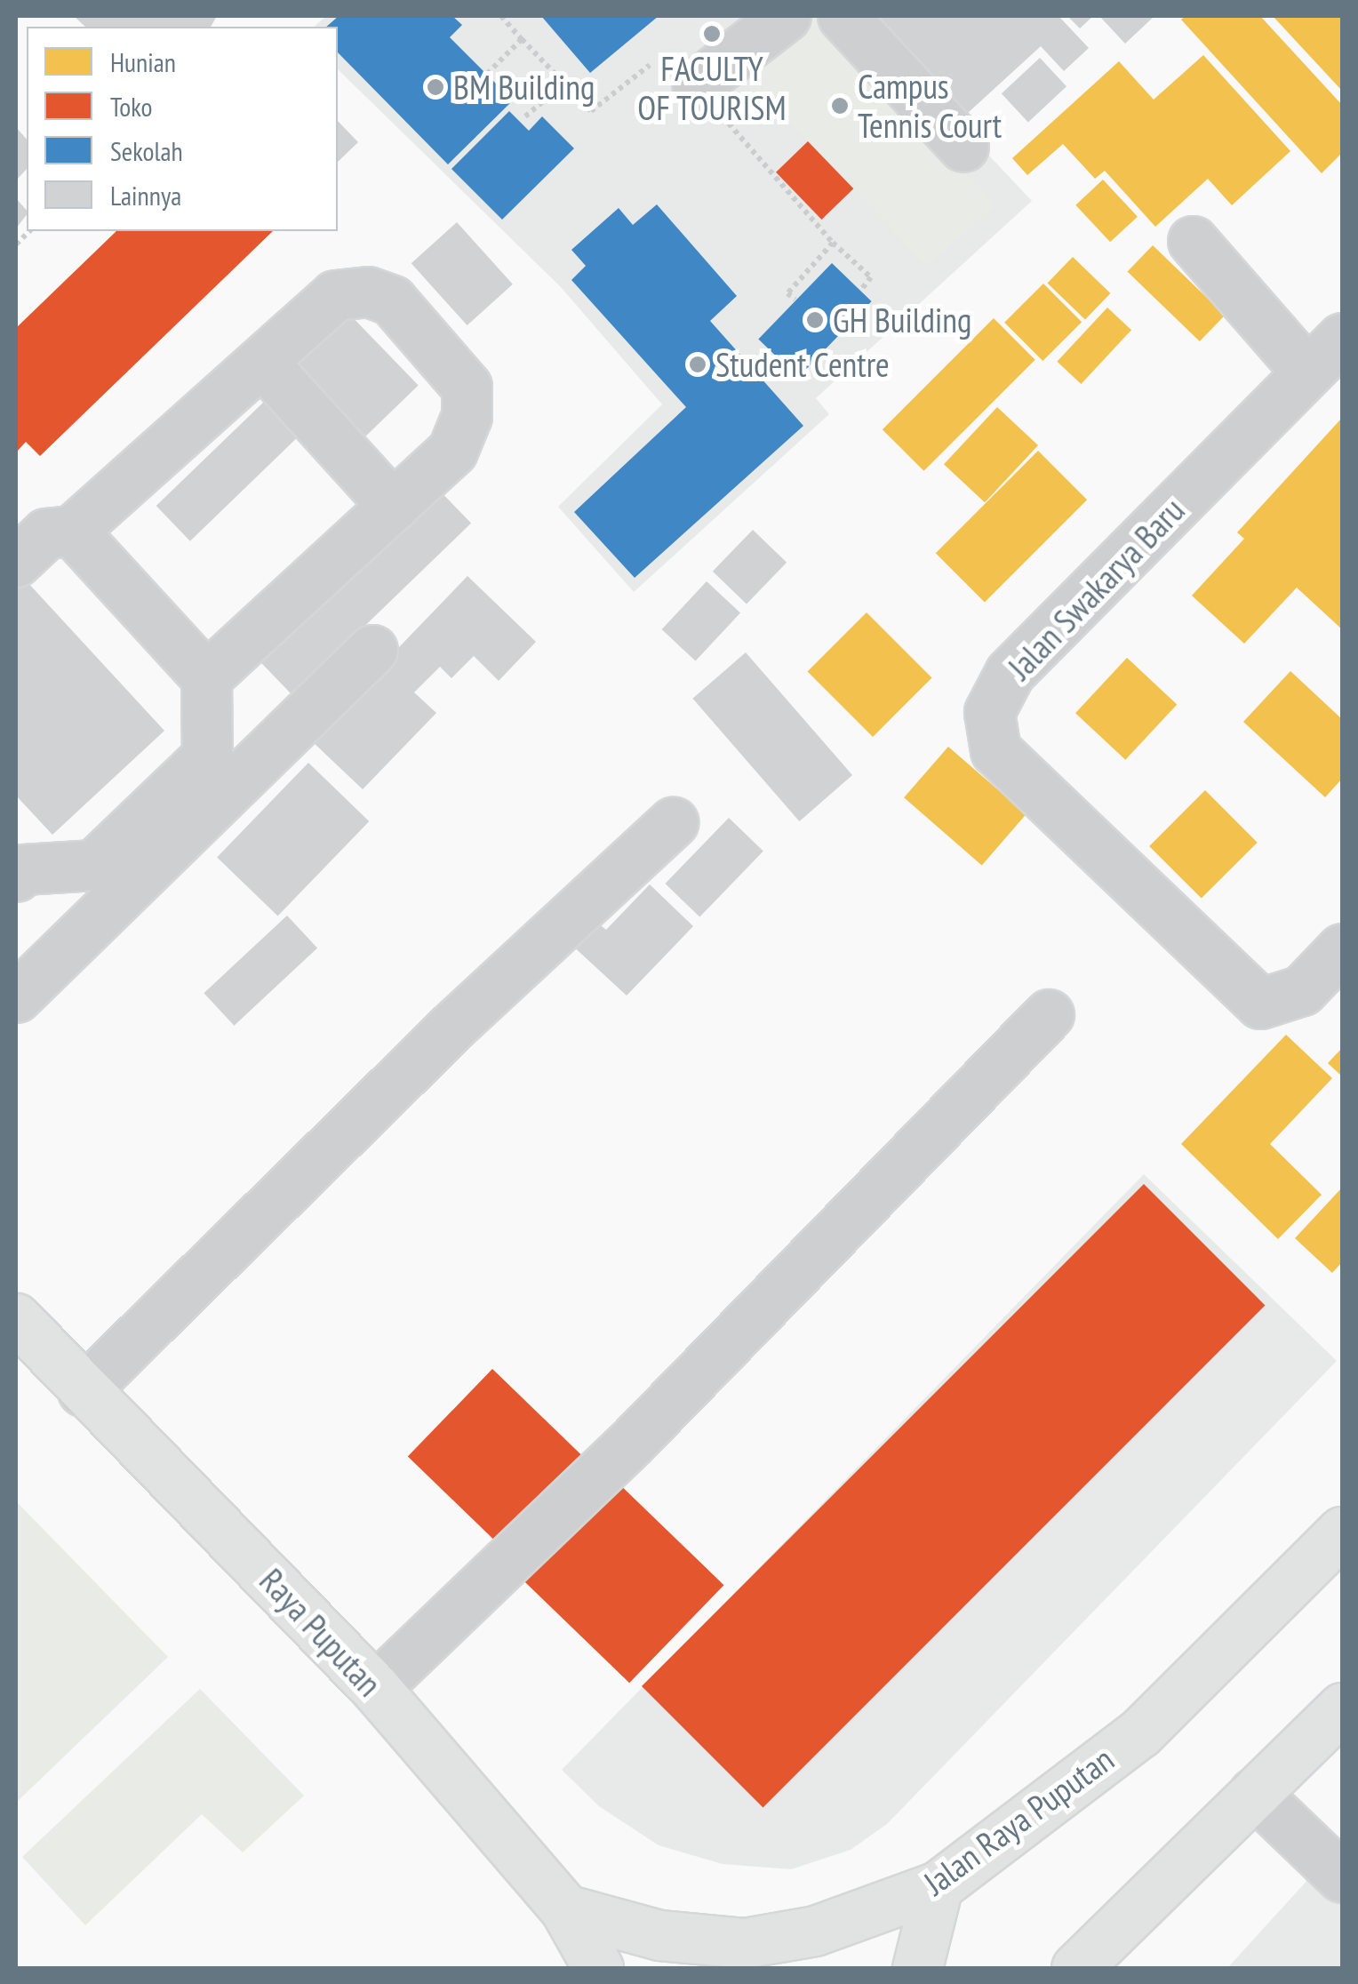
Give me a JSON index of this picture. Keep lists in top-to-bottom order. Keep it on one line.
{"streets":{"main road":["Raya Puputan","Jalan Raya Puputan"],"street":["Jalan Swakarya Baru"]},"crossings":[["Raya Puputan","Jalan Raya Puputan"]],"places":["FACULTY OF TOURISM","BM Building","Campus Tennis Court","GH Building","Student Centre"],"legend":["Hunian","Toko","Sekolah","Lainnya"]}
